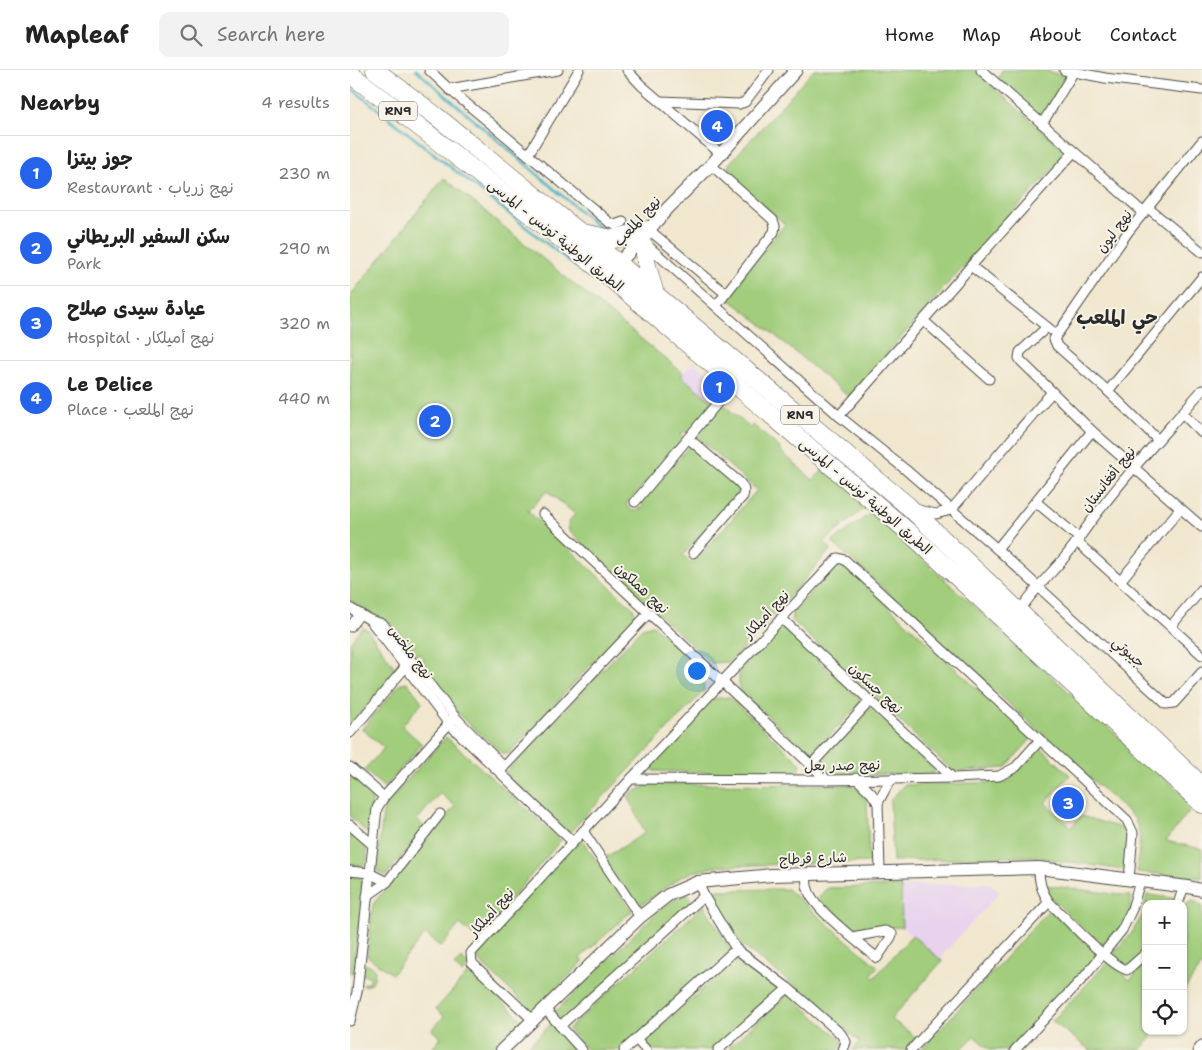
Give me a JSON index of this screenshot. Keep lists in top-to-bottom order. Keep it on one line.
{"streets":{"highway":["RN9","الطريق الوطنية تونس - المرسى"],"street":["نهج الملعب","نهج ليون","نهج أفغانستان","نهج هملكون","نهج أميلكار","نهج ملخس","جيبوتي","نهج جسكون","نهج صدر بعل","شارع قرطاج"]},"crossings":[["نهج الملعب","الطريق الوطنية تونس - المرسى"],["نهج الملعب","جيبوتي"],["الطريق الوطنية تونس - المرسى","نهج أفغانستان"],["نهج أفغانستان","جيبوتي"],["نهج هملكون","نهج أميلكار"],["نهج هملكون","نهج صدر بعل"],["نهج أميلكار","نهج ملخس"],["نهج أميلكار","نهج جسكون"],["نهج أميلكار","نهج صدر بعل"],["نهج أميلكار","شارع قرطاج"],["نهج جسكون","نهج صدر بعل"]],"districts":["حي الملعب"],"page":{"header":"Mapleaf","search":"Search here","nav":["Home","Map","About","Contact"],"heading":["Nearby","4 results"],"pins":["4","1","2","3"],"list":[{"mark":"1","name":"جوز بيتزا","note":"Restaurant · نهج زرياب","value":"230 m"},{"mark":"2","name":"سكن السفير البريطاني","note":"Park","value":"290 m"},{"mark":"3","name":"عيادة سيدى صلاح","note":"Hospital · نهج أميلكار","value":"320 m"},{"mark":"4","name":"Le Delice","note":"Place · نهج الملعب","value":"440 m"}],"map_buttons":["+","−"]}}
